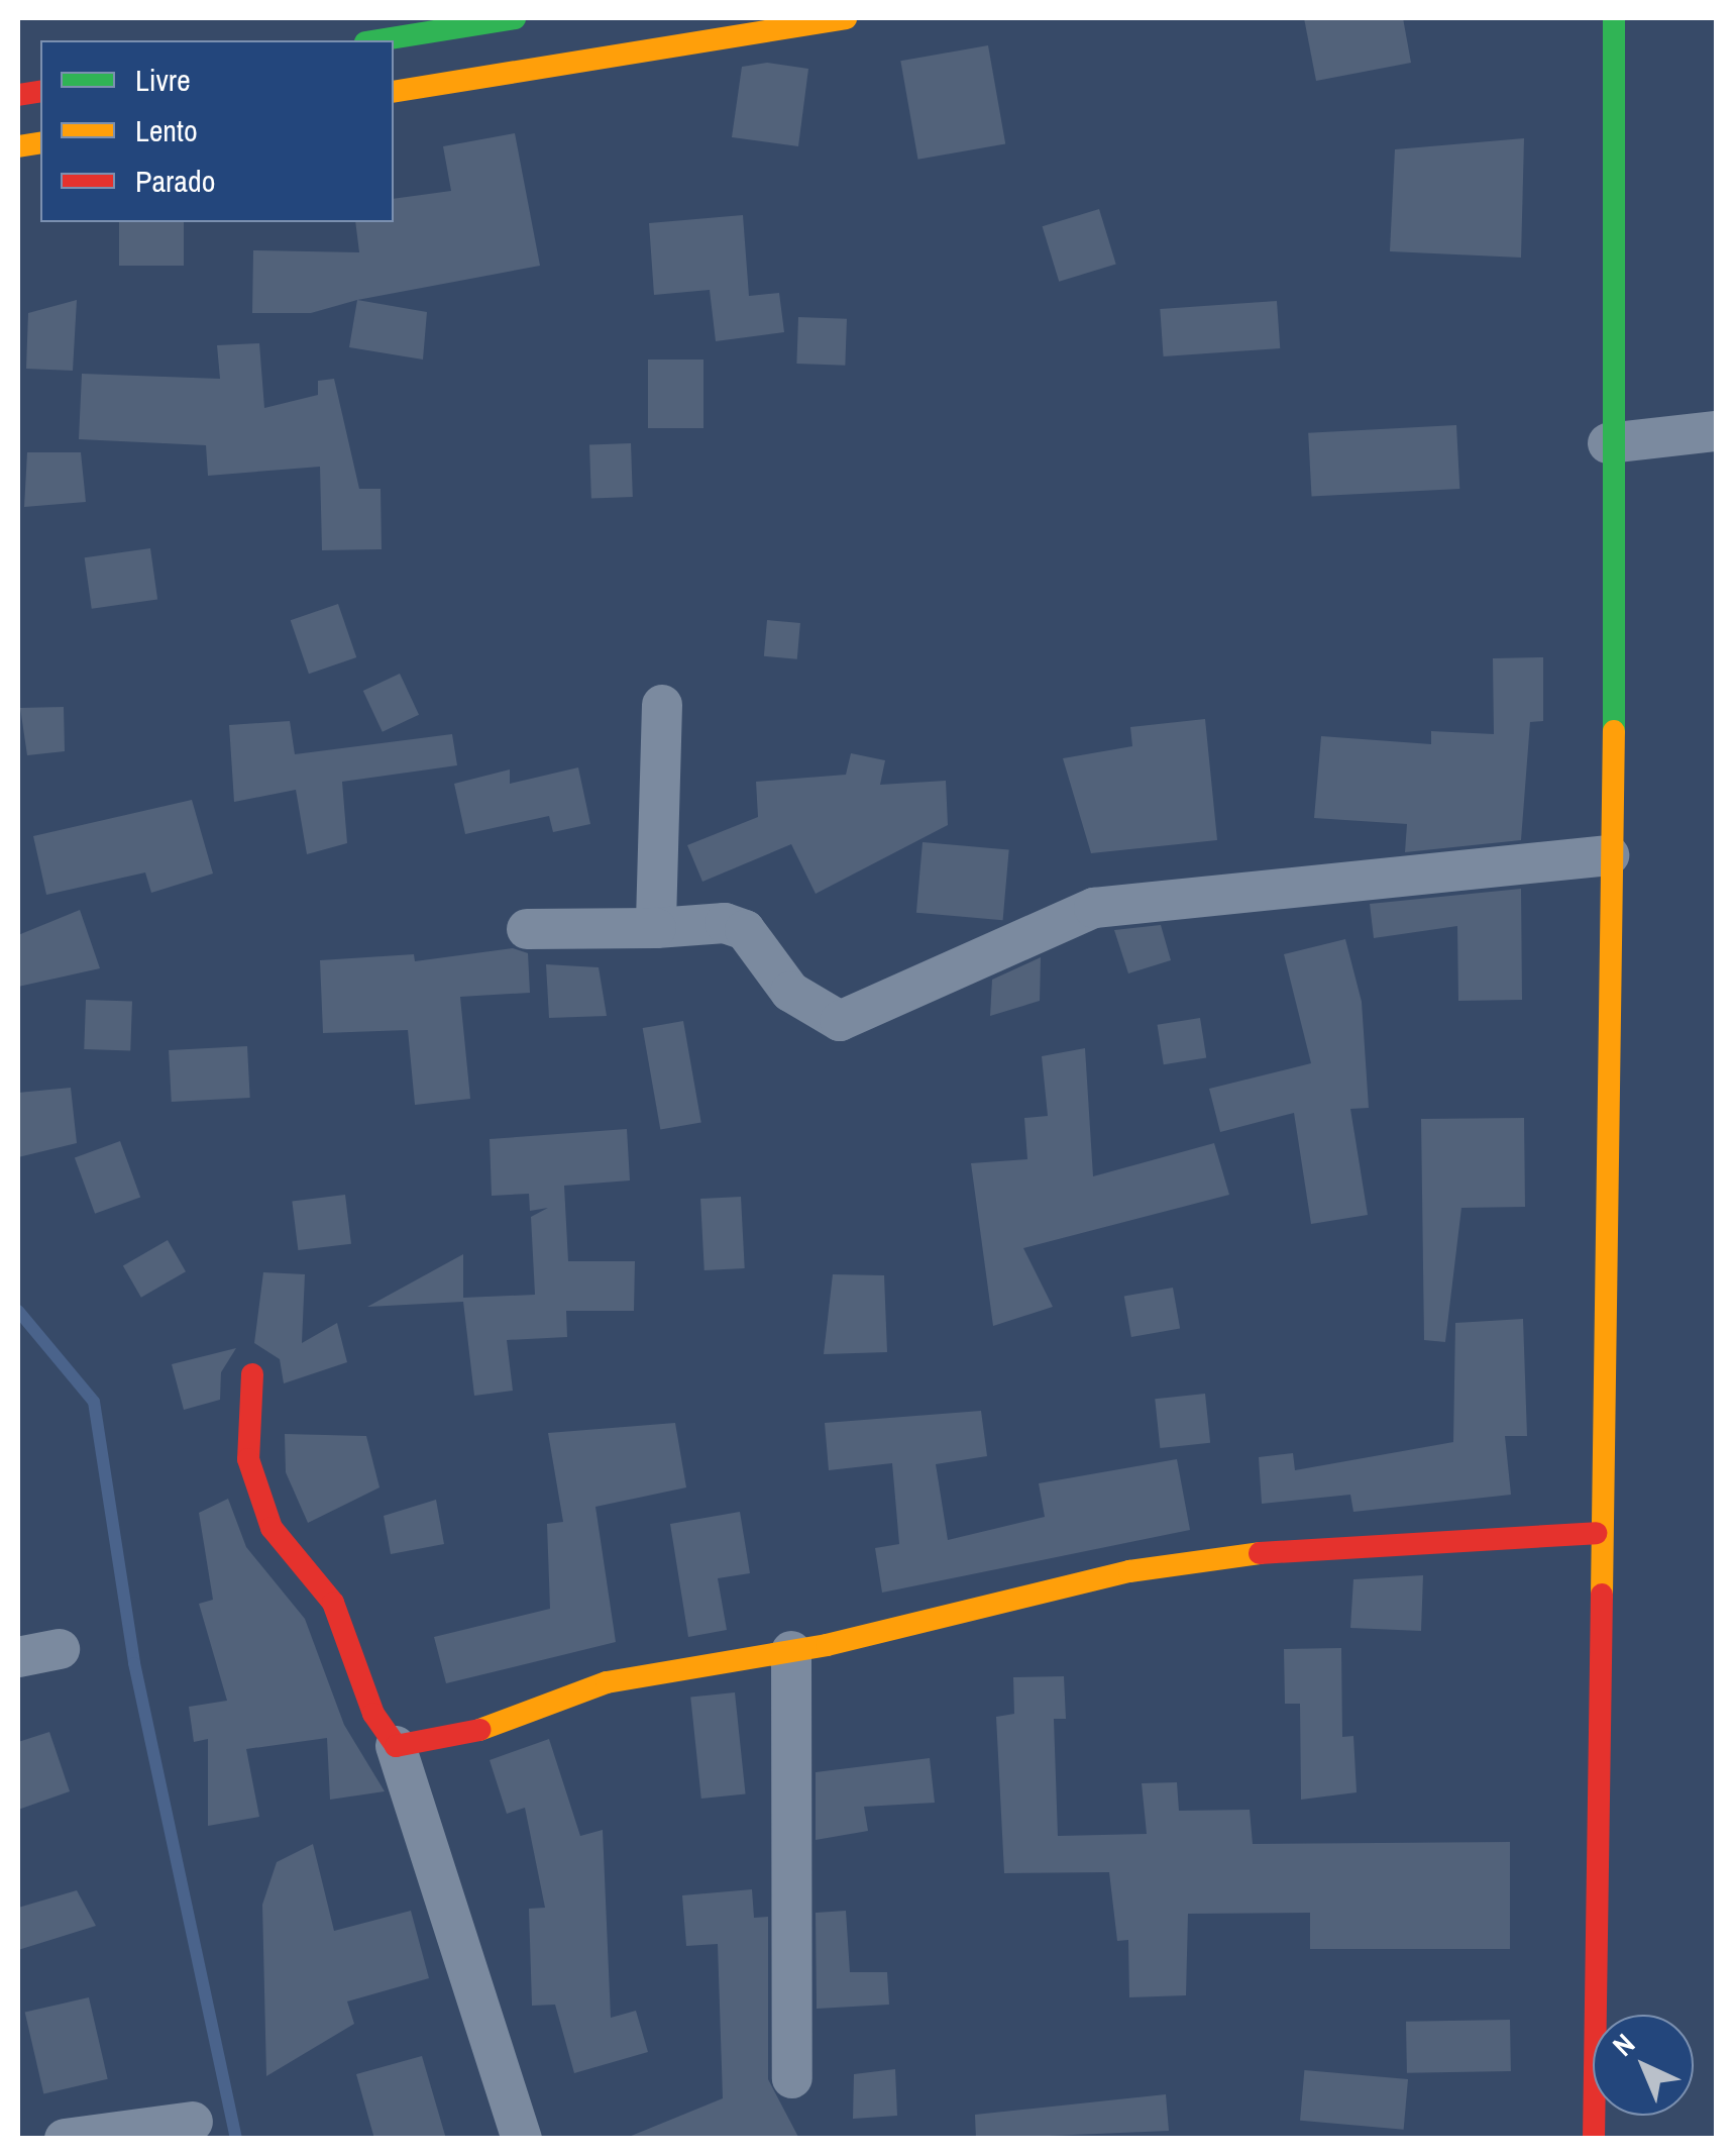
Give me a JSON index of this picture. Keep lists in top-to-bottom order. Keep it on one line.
{"legend":["Livre","Lento","Parado"],"north":"top left"}
